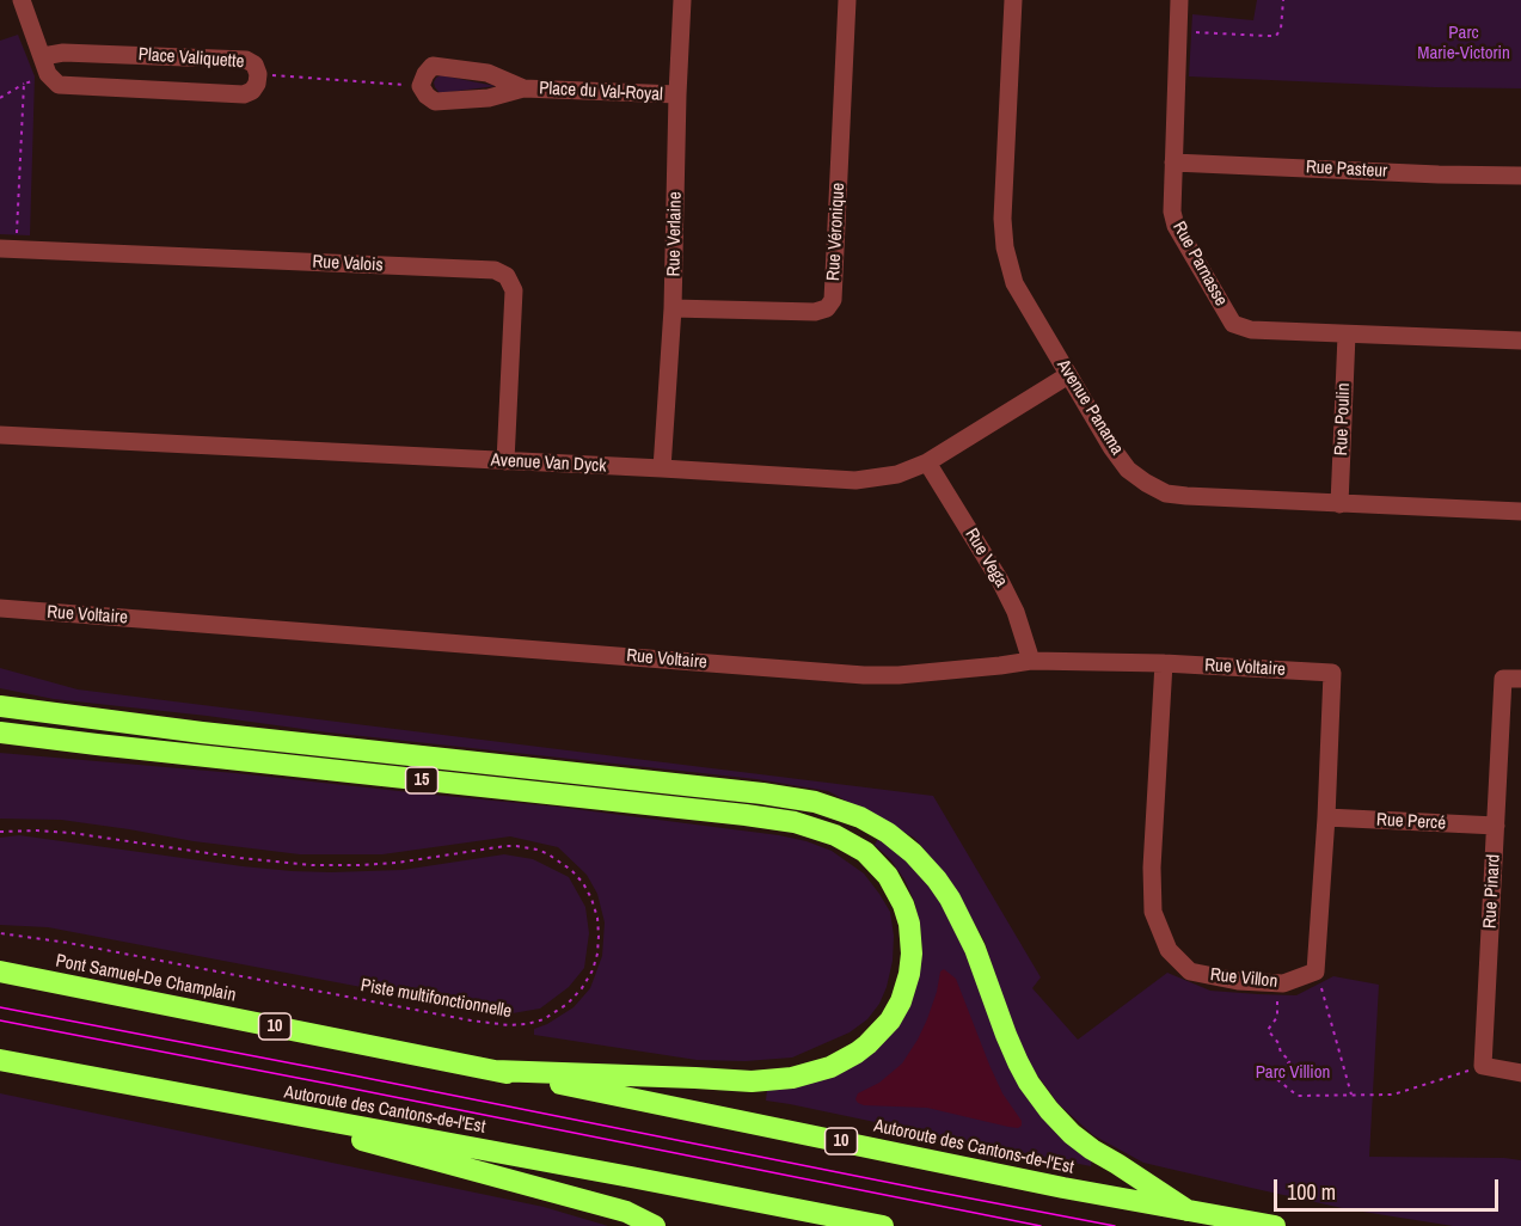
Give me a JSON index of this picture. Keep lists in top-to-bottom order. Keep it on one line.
{"streets":{"highway":["15","Pont Samuel-De Champlain","10","Autoroute des Cantons-de-l'Est"],"street":["Place Valiquette","Place du Val-Royal","Rue Pasteur","Rue Véronique","Rue Verlaine","Rue Valois","Rue Parnasse","Avenue Panama","Rue Poulin","Avenue Van Dyck","Rue Vega","Rue Voltaire","Rue Percé","Rue Pinard","Rue Villon"],"path":["Piste multifonctionnelle"]},"crossings":[["Place du Val-Royal","Rue Verlaine"],["Rue Pasteur","Rue Parnasse"],["Rue Véronique","Rue Verlaine"],["Rue Verlaine","Avenue Van Dyck"],["Rue Valois","Avenue Van Dyck"],["Rue Parnasse","Rue Poulin"],["Avenue Panama","Rue Poulin"],["Avenue Panama","Avenue Van Dyck"],["Avenue Van Dyck","Rue Vega"],["Rue Vega","Rue Voltaire"],["Rue Voltaire","Rue Percé"],["Rue Voltaire","Rue Villon"],["15","Pont Samuel-De Champlain"],["15","Autoroute des Cantons-de-l'Est"],["Rue Percé","Rue Pinard"],["Pont Samuel-De Champlain","Autoroute des Cantons-de-l'Est"]],"parks":["Parc Marie-Victorin","Parc Villion"],"scale_bar":"100 m"}
